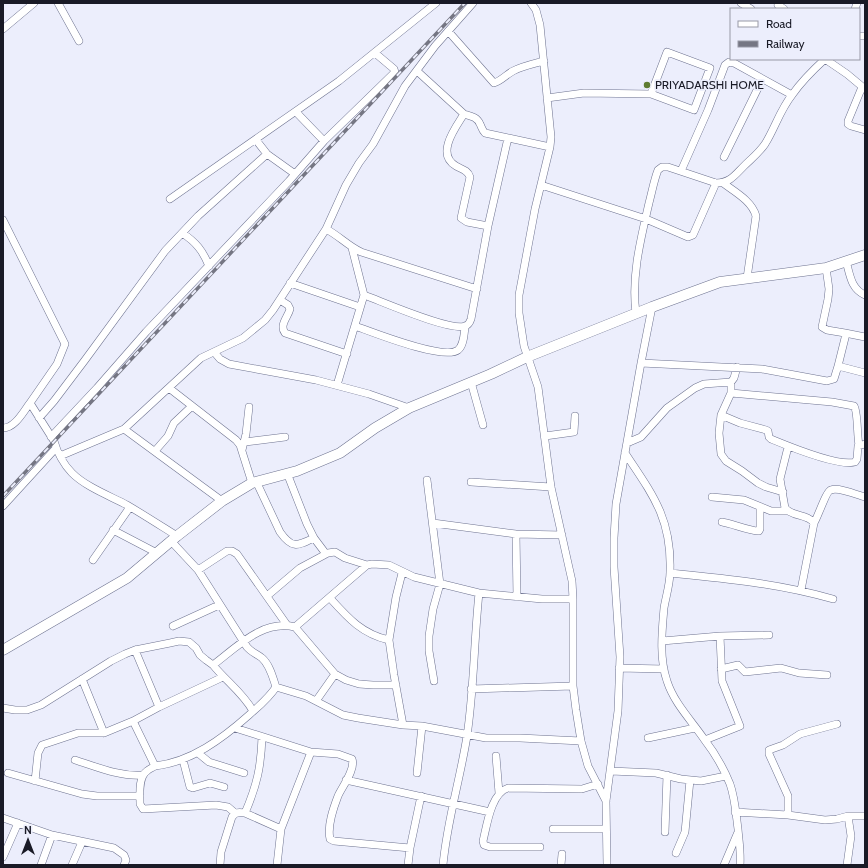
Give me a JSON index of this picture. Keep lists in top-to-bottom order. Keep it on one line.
{"places":["PRIYADARSHI HOME"],"legend":["Road","Railway"],"north":"top"}
